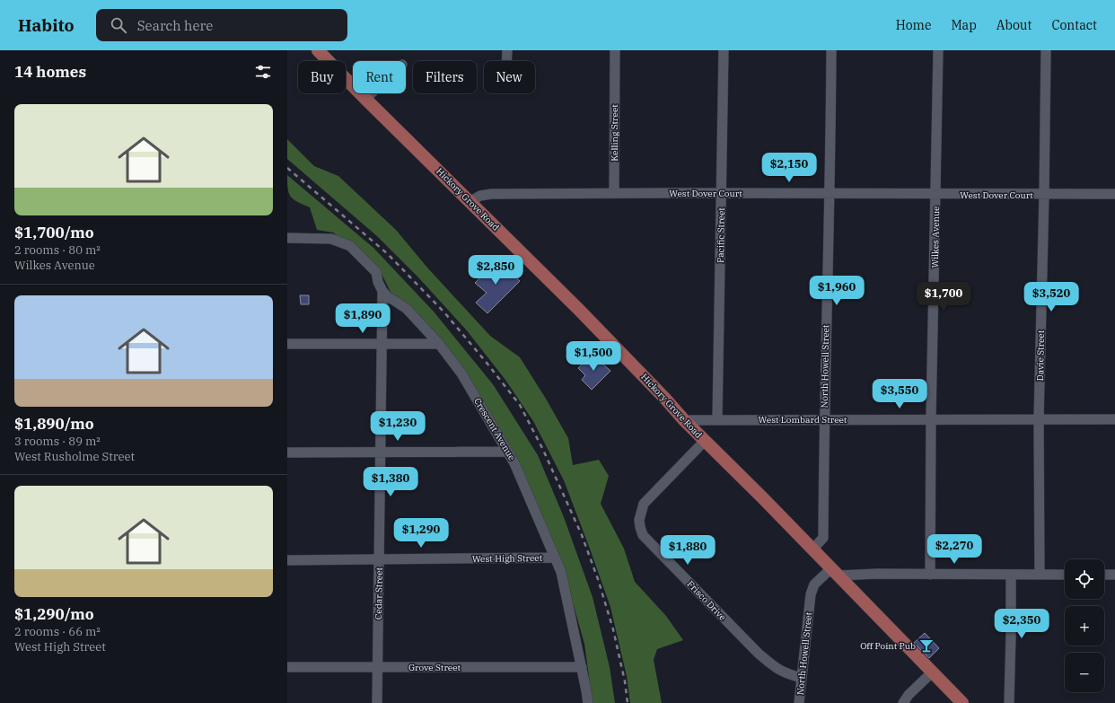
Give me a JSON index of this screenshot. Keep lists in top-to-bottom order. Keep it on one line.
{"streets":{"main road":["Hickory Grove Road"],"street":["Kelling Street","West Dover Court","Pacific Street","Wilkes Avenue","Davie Street","North Howell Street","West Lombard Street","Crescent Avenue","West High Street","Cedar Street","Frisco Drive","Grove Street"]},"crossings":[["Kelling Street","West Dover Court"],["West Dover Court","Hickory Grove Road"],["West Dover Court","Pacific Street"],["West Dover Court","Wilkes Avenue"],["West Dover Court","Davie Street"],["West Dover Court","North Howell Street"],["Hickory Grove Road","North Howell Street"],["Hickory Grove Road","West Lombard Street"],["Hickory Grove Road","Frisco Drive"],["Pacific Street","West Lombard Street"],["Wilkes Avenue","West Lombard Street"],["Davie Street","West Lombard Street"],["North Howell Street","West Lombard Street"],["North Howell Street","Frisco Drive"],["Crescent Avenue","West High Street"],["Crescent Avenue","Cedar Street"],["Crescent Avenue","Grove Street"],["West High Street","Cedar Street"],["Cedar Street","Grove Street"]],"places":{"bar":["Off Point Pub"]},"page":{"header":"Habito","search":"Search here","nav":["Home","Map","About","Contact"],"heading":"14 homes","chip":["Buy","Rent","Filters","New"],"list":[{"name":"$1,700/mo","note":"2 rooms · 80 m² · Wilkes Avenue"},{"name":"$1,890/mo","note":"3 rooms · 89 m² · West Rusholme Street"},{"name":"$1,290/mo","note":"2 rooms · 66 m² · West High Street"}],"price":["$2,150","$2,850","$1,960","$1,700","$3,520","$1,890","$1,500","$3,550","$1,230","$1,380","$1,290","$2,270","$1,880","$2,350"],"map_buttons":["+","−"]}}
